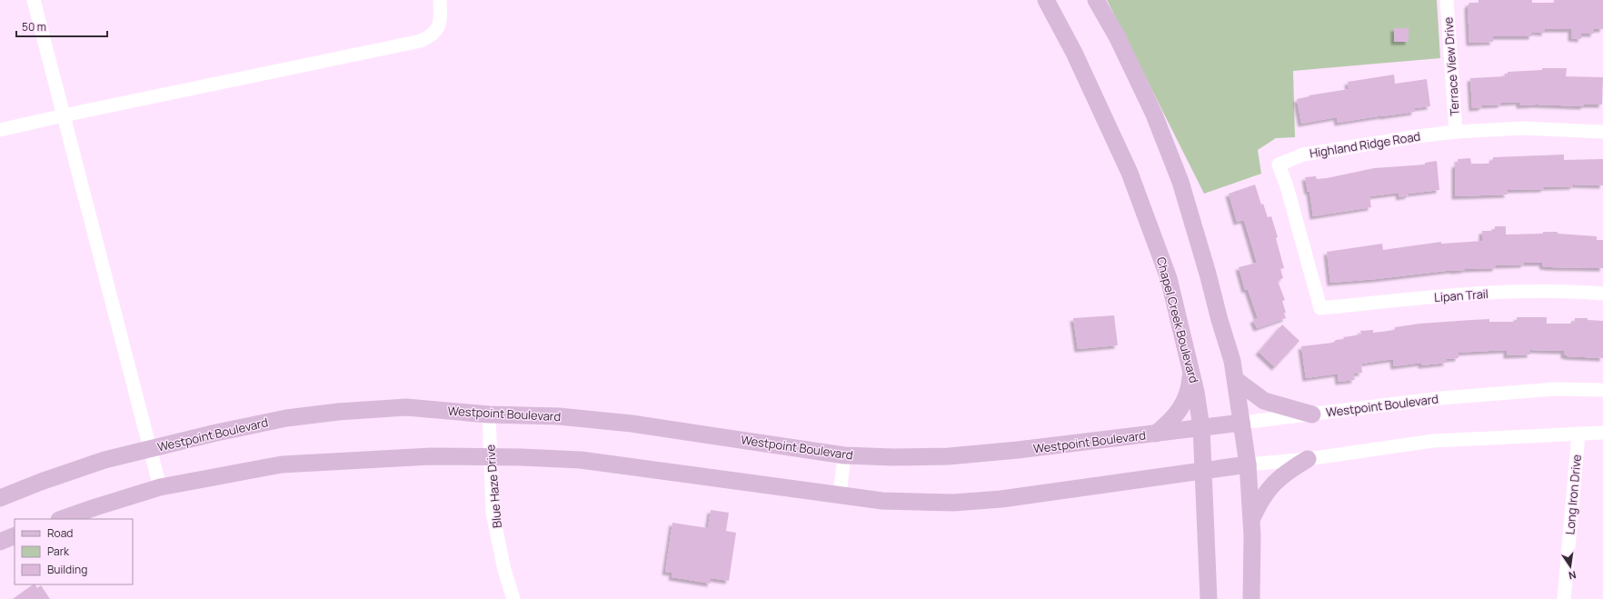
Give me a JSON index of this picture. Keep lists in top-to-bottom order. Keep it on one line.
{"streets":{"main road":["Chapel Creek Boulevard","Westpoint Boulevard"],"street":["Terrace View Drive","Highland Ridge Road","Lipan Trail","Blue Haze Drive","Long Iron Drive"]},"crossings":[["Terrace View Drive","Highland Ridge Road"],["Highland Ridge Road","Lipan Trail"],["Chapel Creek Boulevard","Westpoint Boulevard"],["Westpoint Boulevard","Blue Haze Drive"]],"legend":["Road","Park","Building"],"scale_bar":"50 m","north":"bottom"}
